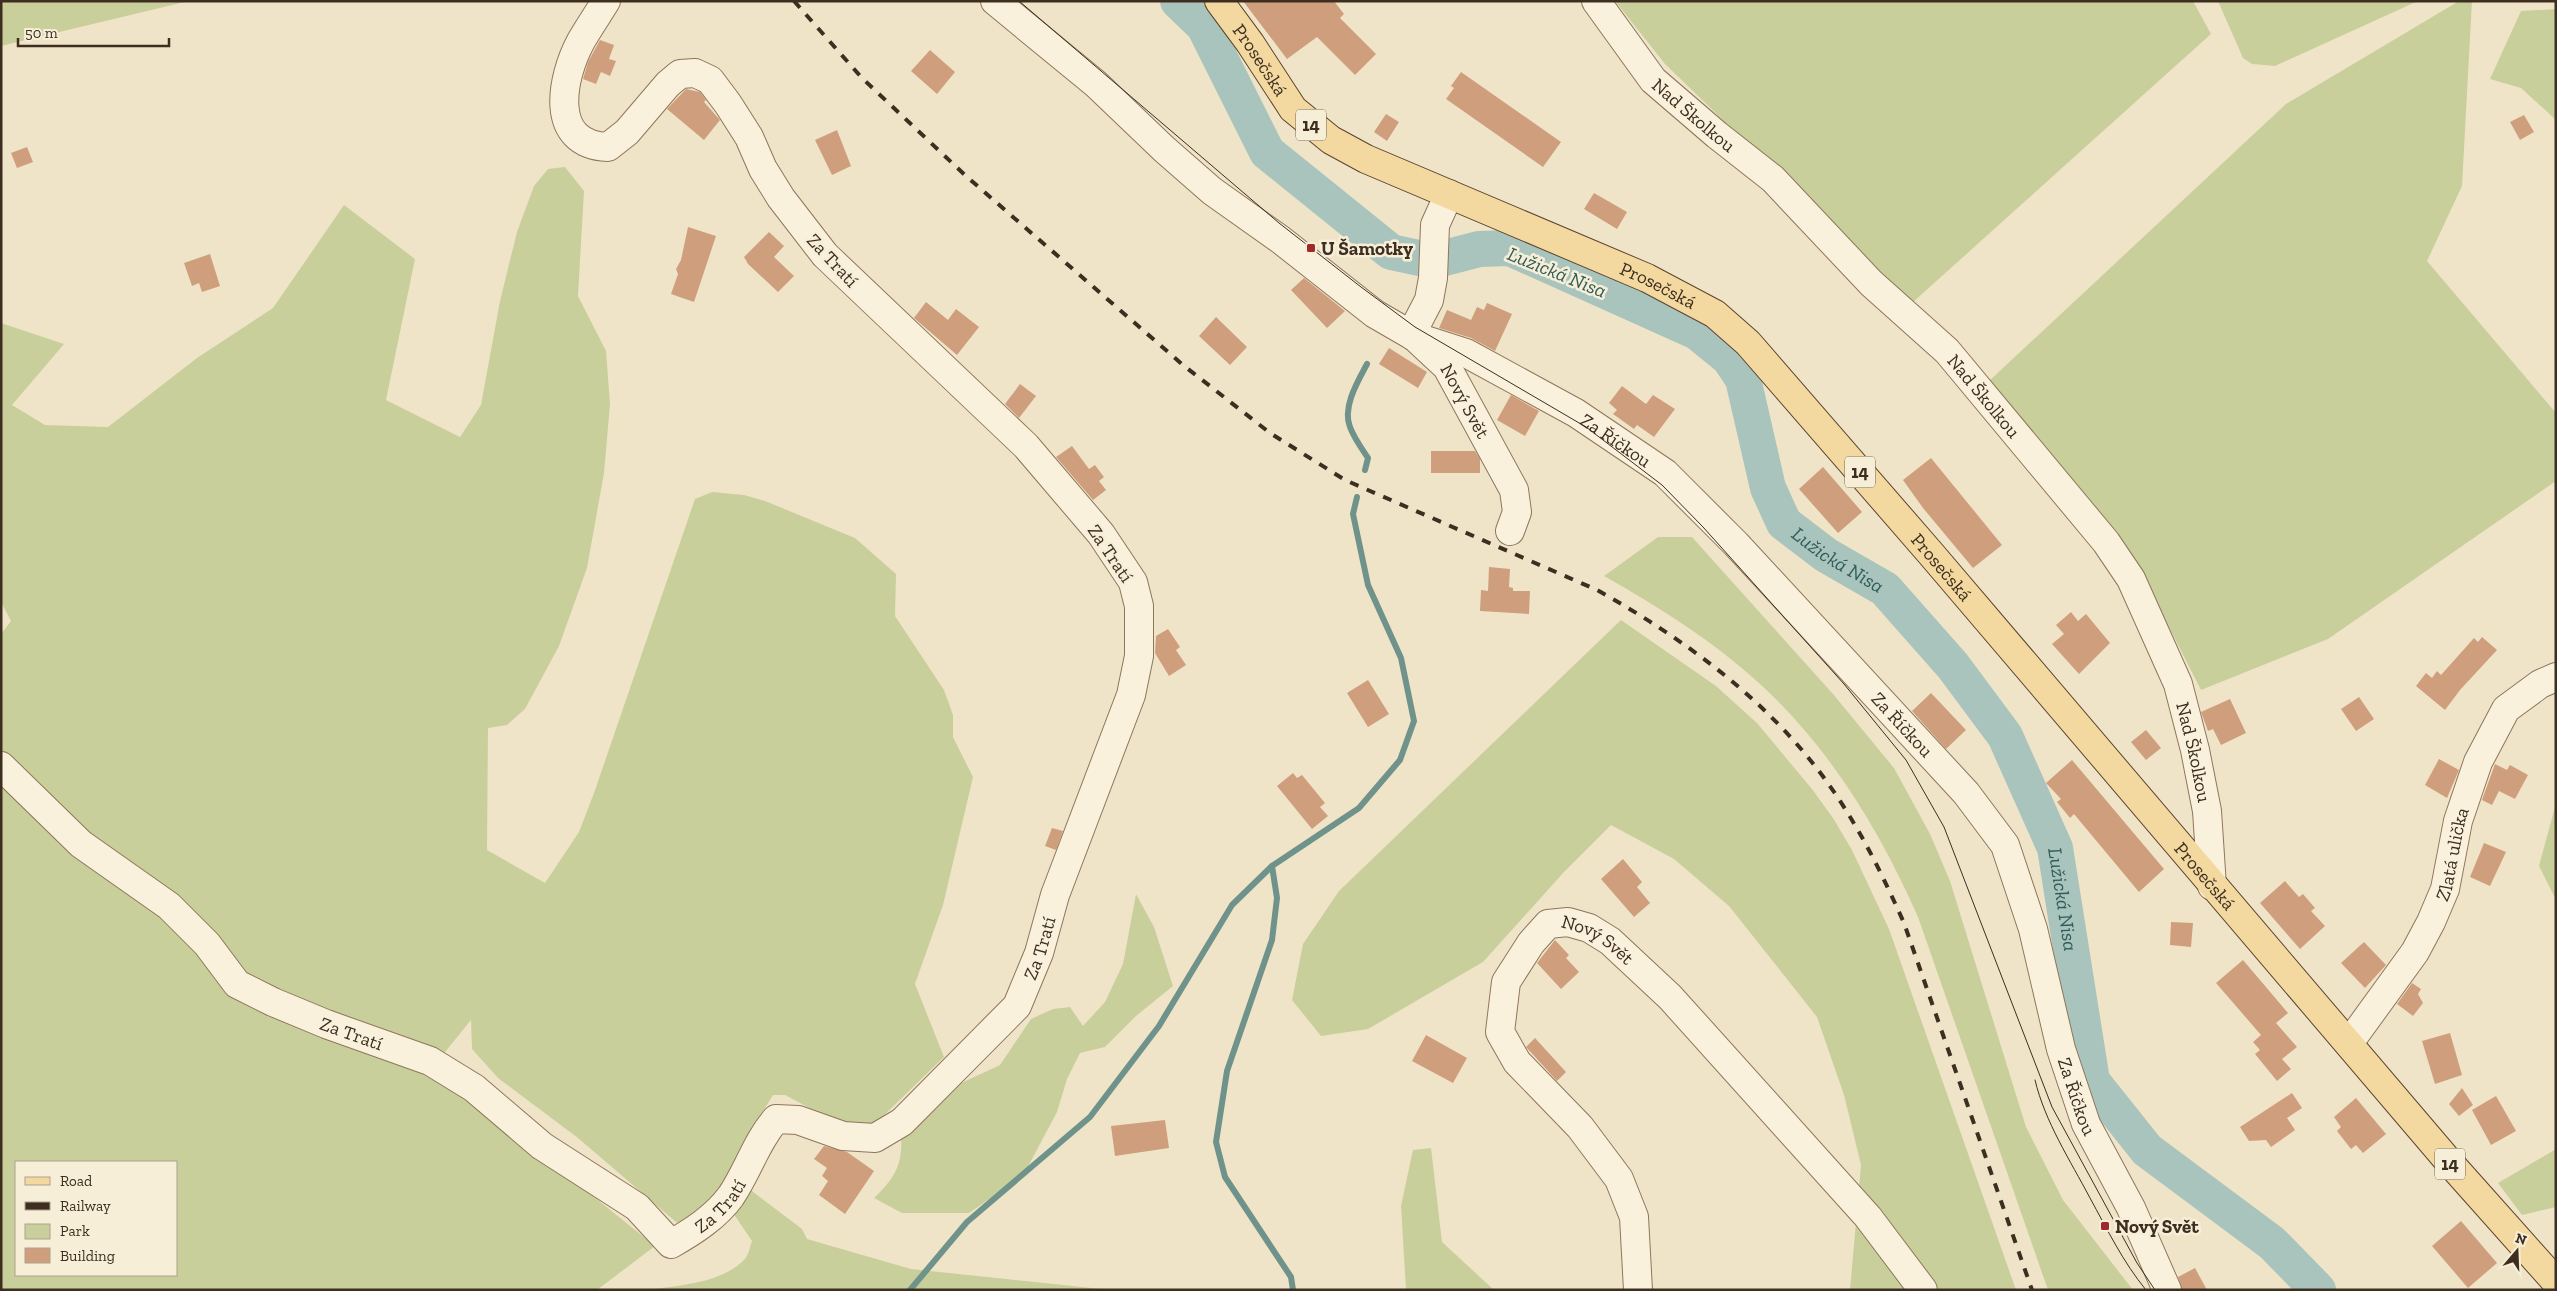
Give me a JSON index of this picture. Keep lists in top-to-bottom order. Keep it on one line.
{"streets":{"main road":["Prosečská","14"],"street":["Nad Školkou","Za Tratí","Nový Svět","Za Říčkou","Zlatá ulička"]},"crossings":[["Prosečská","Nad Školkou"],["Prosečská","Zlatá ulička"],["Nový Svět","Za Říčkou"]],"water":["Lužická Nisa"],"places":{"transit":["U Šamotky","Nový Svět"]},"legend":["Road","Railway","Park","Building"],"scale_bar":"50 m","north":"top"}
